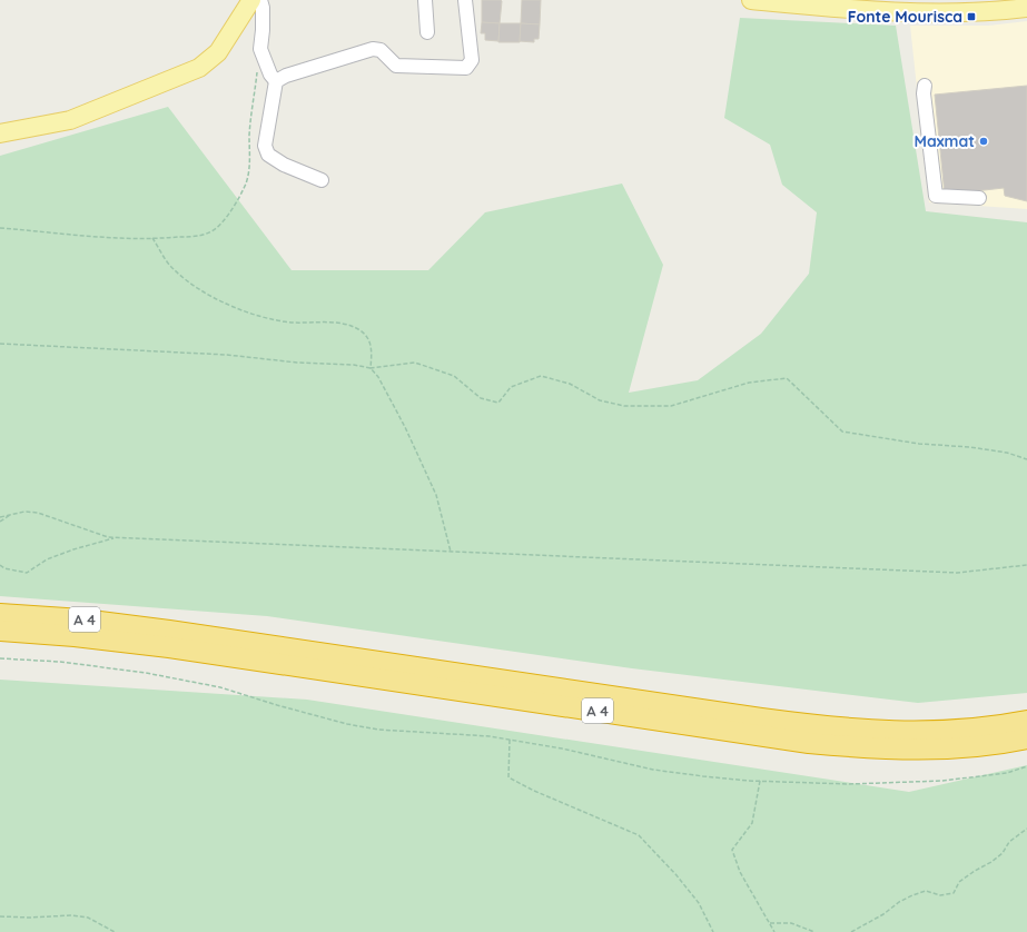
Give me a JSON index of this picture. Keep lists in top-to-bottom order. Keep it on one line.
{"streets":{"highway":["A 4"]},"places":{"transit":["Fonte Mourisca"],"other":["Maxmat"]}}
